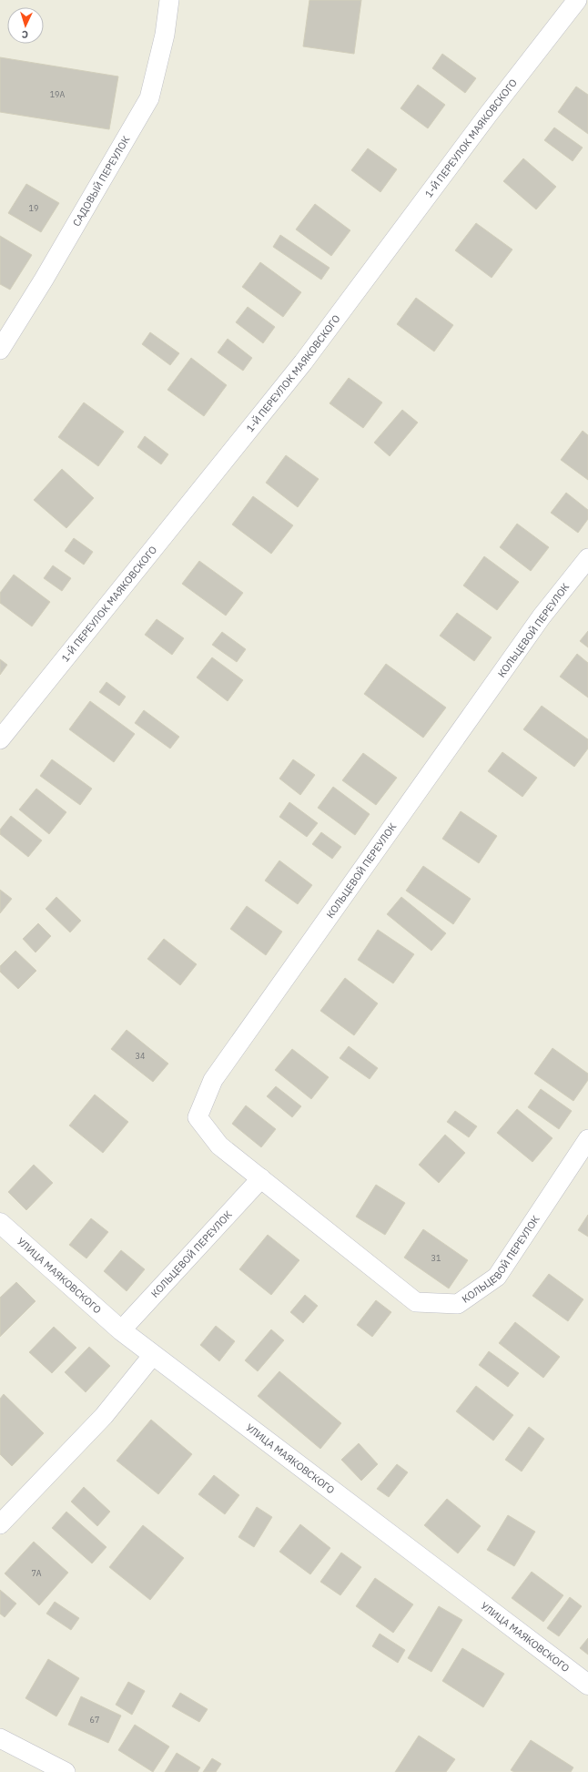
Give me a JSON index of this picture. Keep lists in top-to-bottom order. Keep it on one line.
{"streets":{"street":["1-Й ПЕРЕУЛОК МАЯКОВСКОГО","САДОВЫЙ ПЕРЕУЛОК","КОЛЬЦЕВОЙ ПЕРЕУЛОК","УЛИЦА МАЯКОВСКОГО"]},"crossings":[["КОЛЬЦЕВОЙ ПЕРЕУЛОК","УЛИЦА МАЯКОВСКОГО"]],"house_numbers":["19А","19","34","31","7А","67"],"north":"bottom"}
